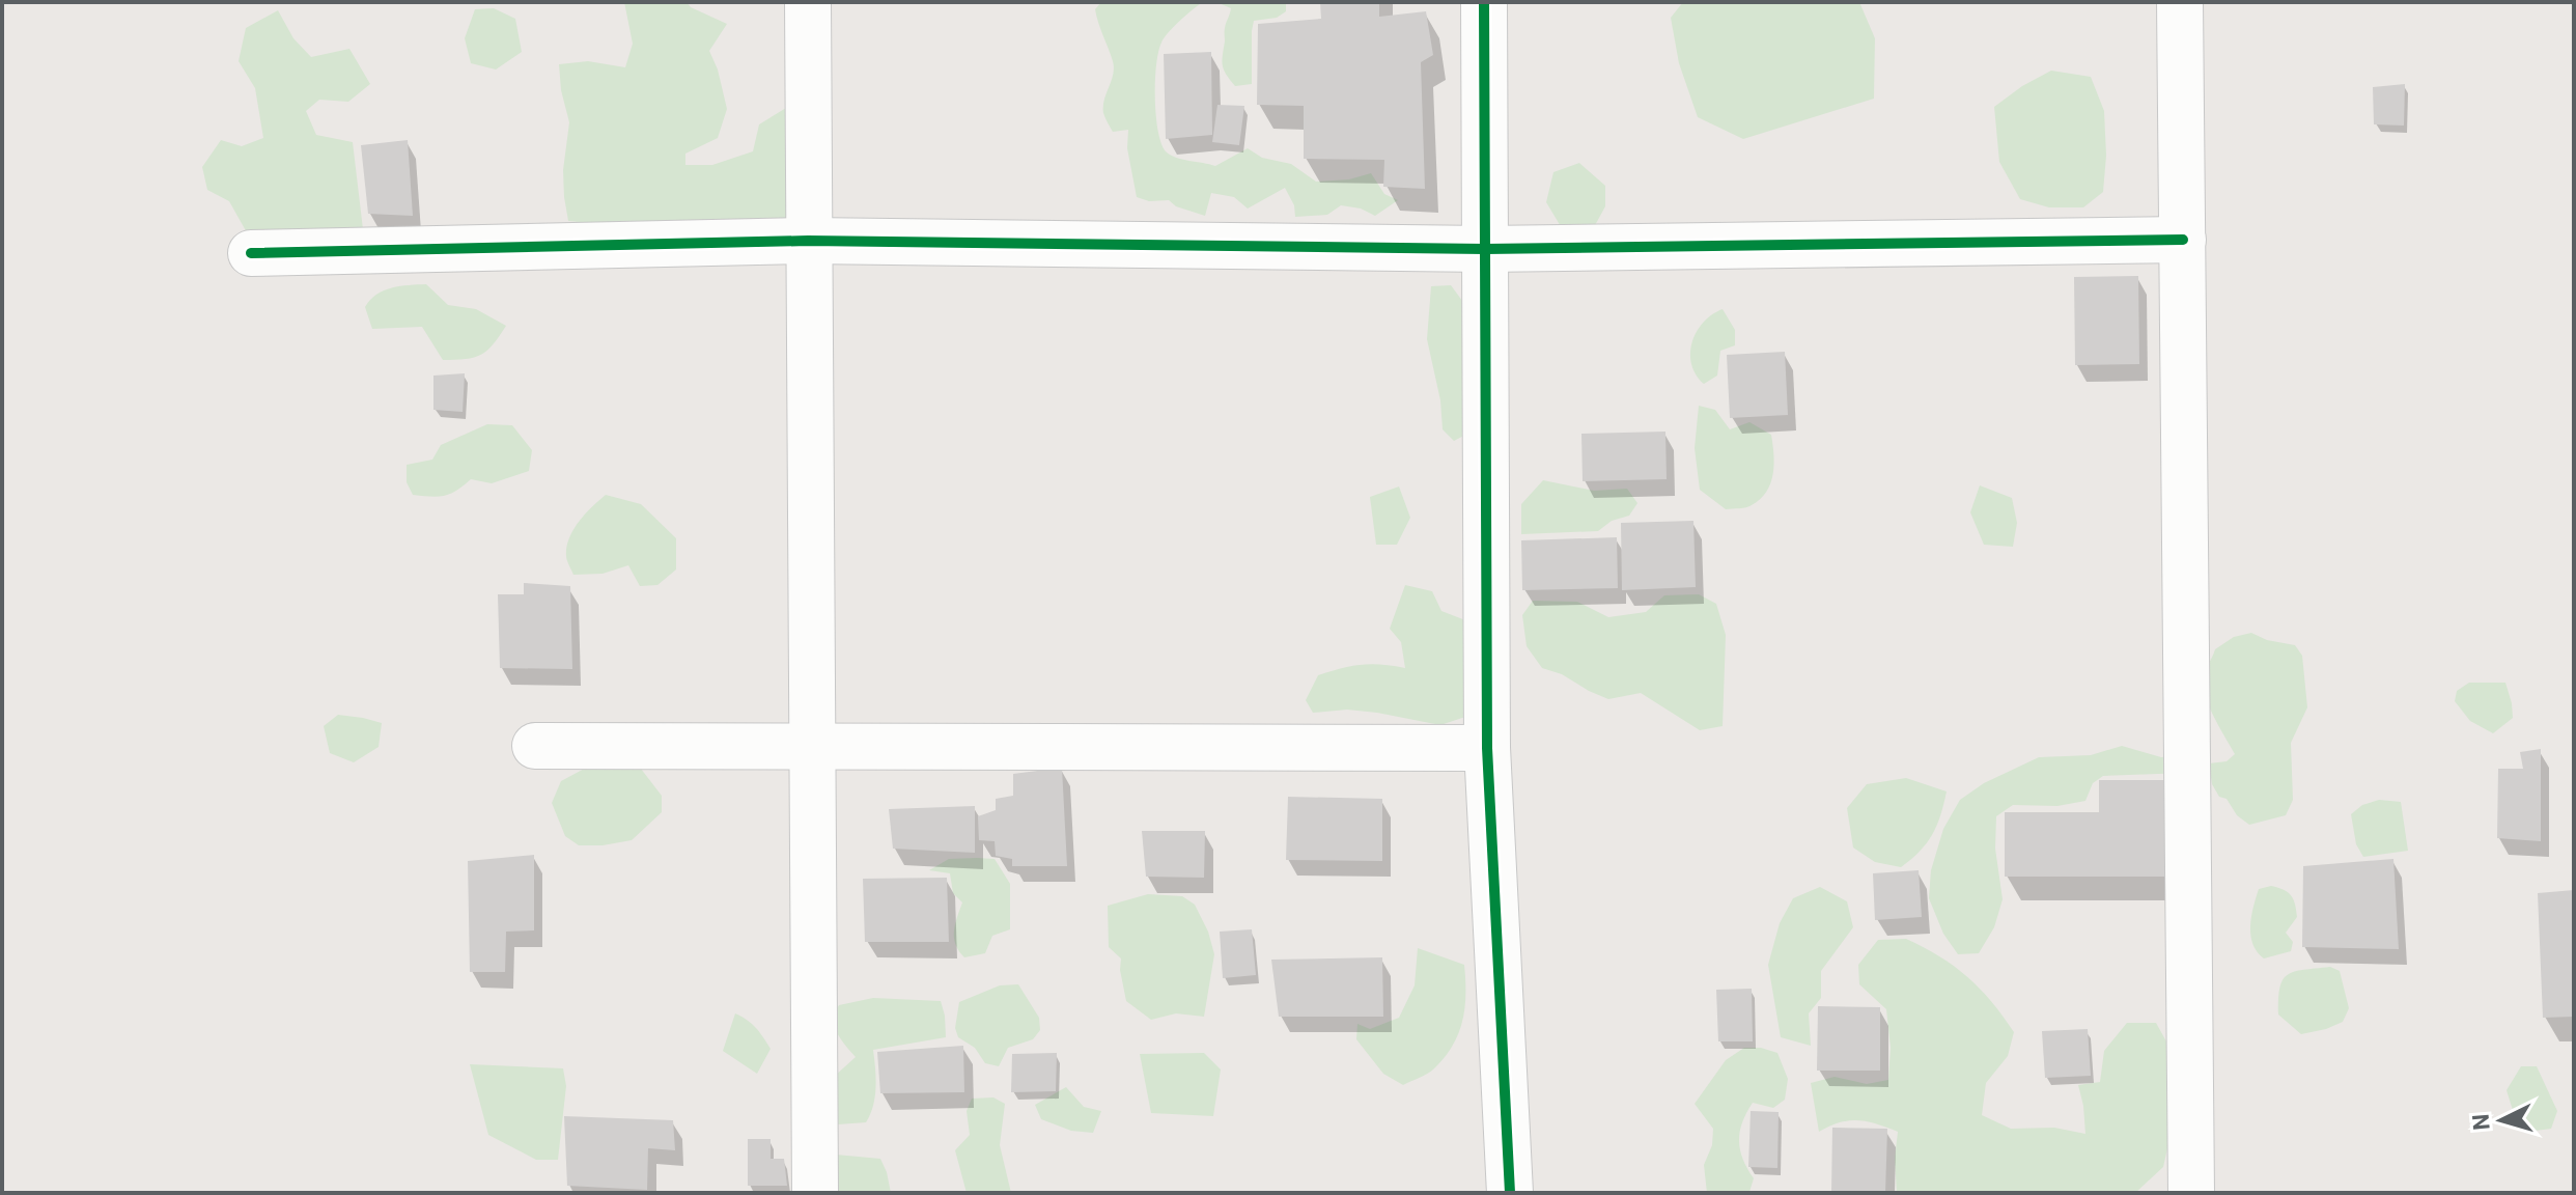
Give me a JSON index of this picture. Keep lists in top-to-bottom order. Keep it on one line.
{"north":"left"}
